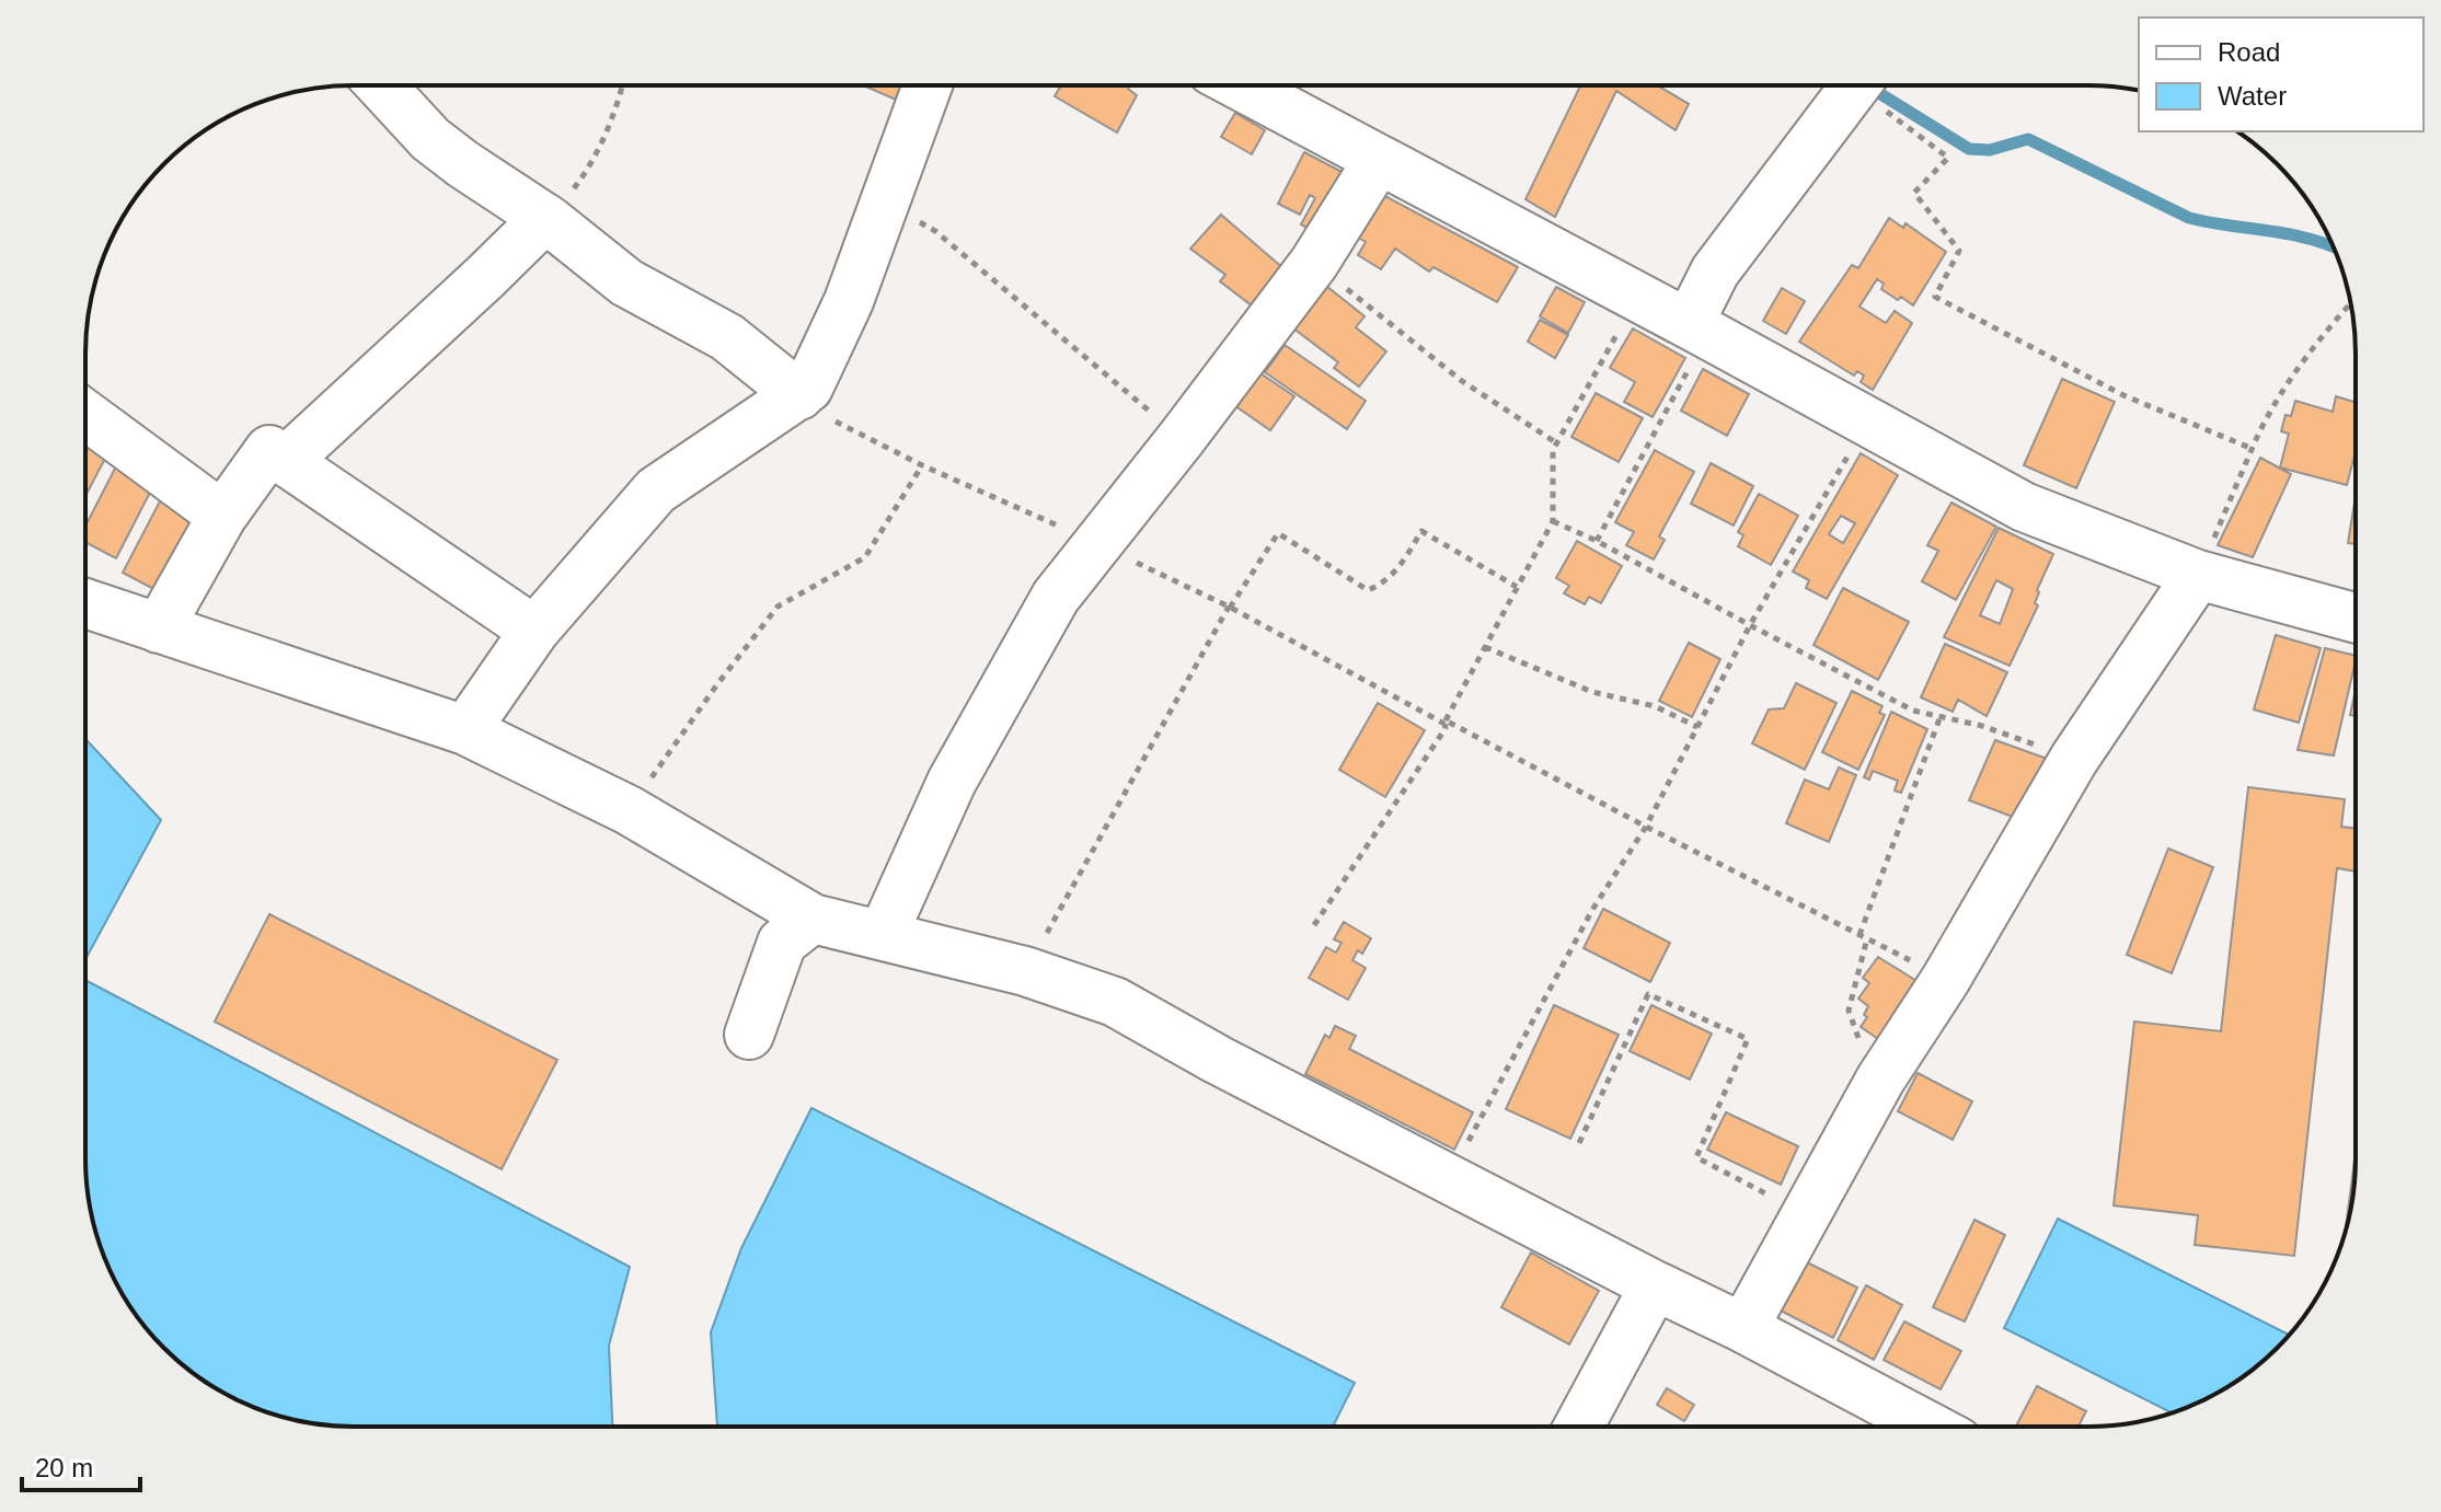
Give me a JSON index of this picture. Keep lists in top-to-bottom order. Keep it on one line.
{"legend":["Road","Water"],"scale_bar":"20 m"}
